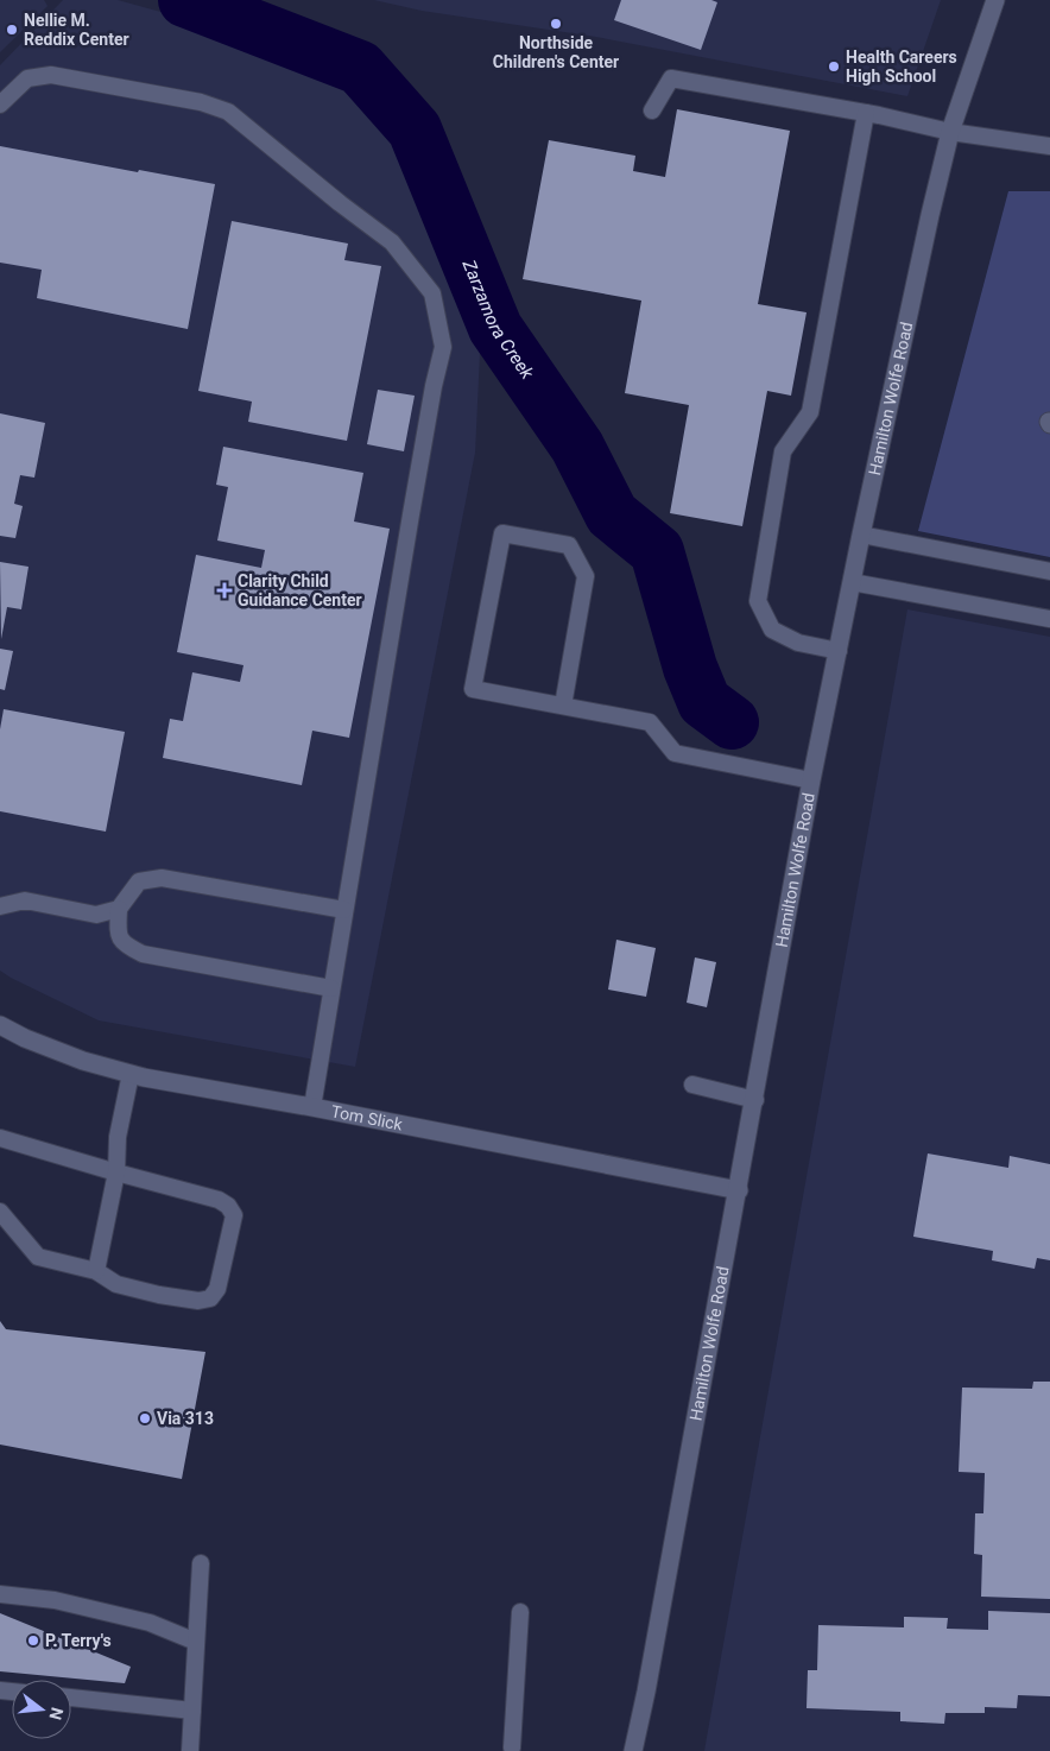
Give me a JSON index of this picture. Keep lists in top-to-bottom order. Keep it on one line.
{"streets":{"street":["Hamilton Wolfe Road","Tom Slick"]},"crossings":[["Hamilton Wolfe Road","Tom Slick"]],"water":["Zarzamora Creek"],"places":{"other":["Northside Children's Center","Nellie M. Reddix Center","Health Careers High School","Via 313","P. Terry's"],"health":["Clarity Child Guidance Center"]},"north":"right"}
